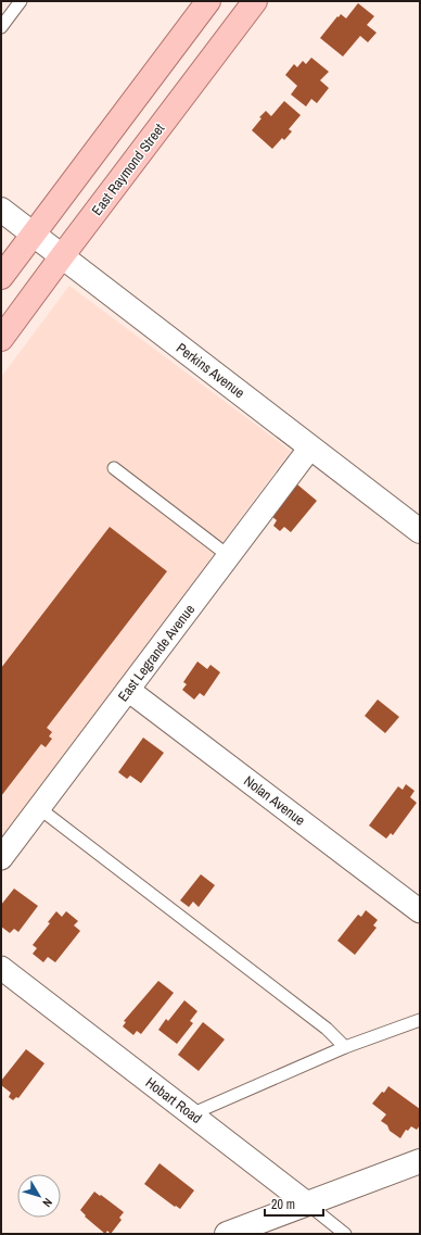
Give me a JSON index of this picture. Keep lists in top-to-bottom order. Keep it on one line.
{"streets":{"main road":["East Raymond Street"],"street":["Perkins Avenue","East Legrande Avenue","Nolan Avenue","Hobart Road"]},"crossings":[["East Raymond Street","Perkins Avenue"],["Perkins Avenue","East Legrande Avenue"],["East Legrande Avenue","Nolan Avenue"]],"scale_bar":"20 m","north":"bottom right"}
